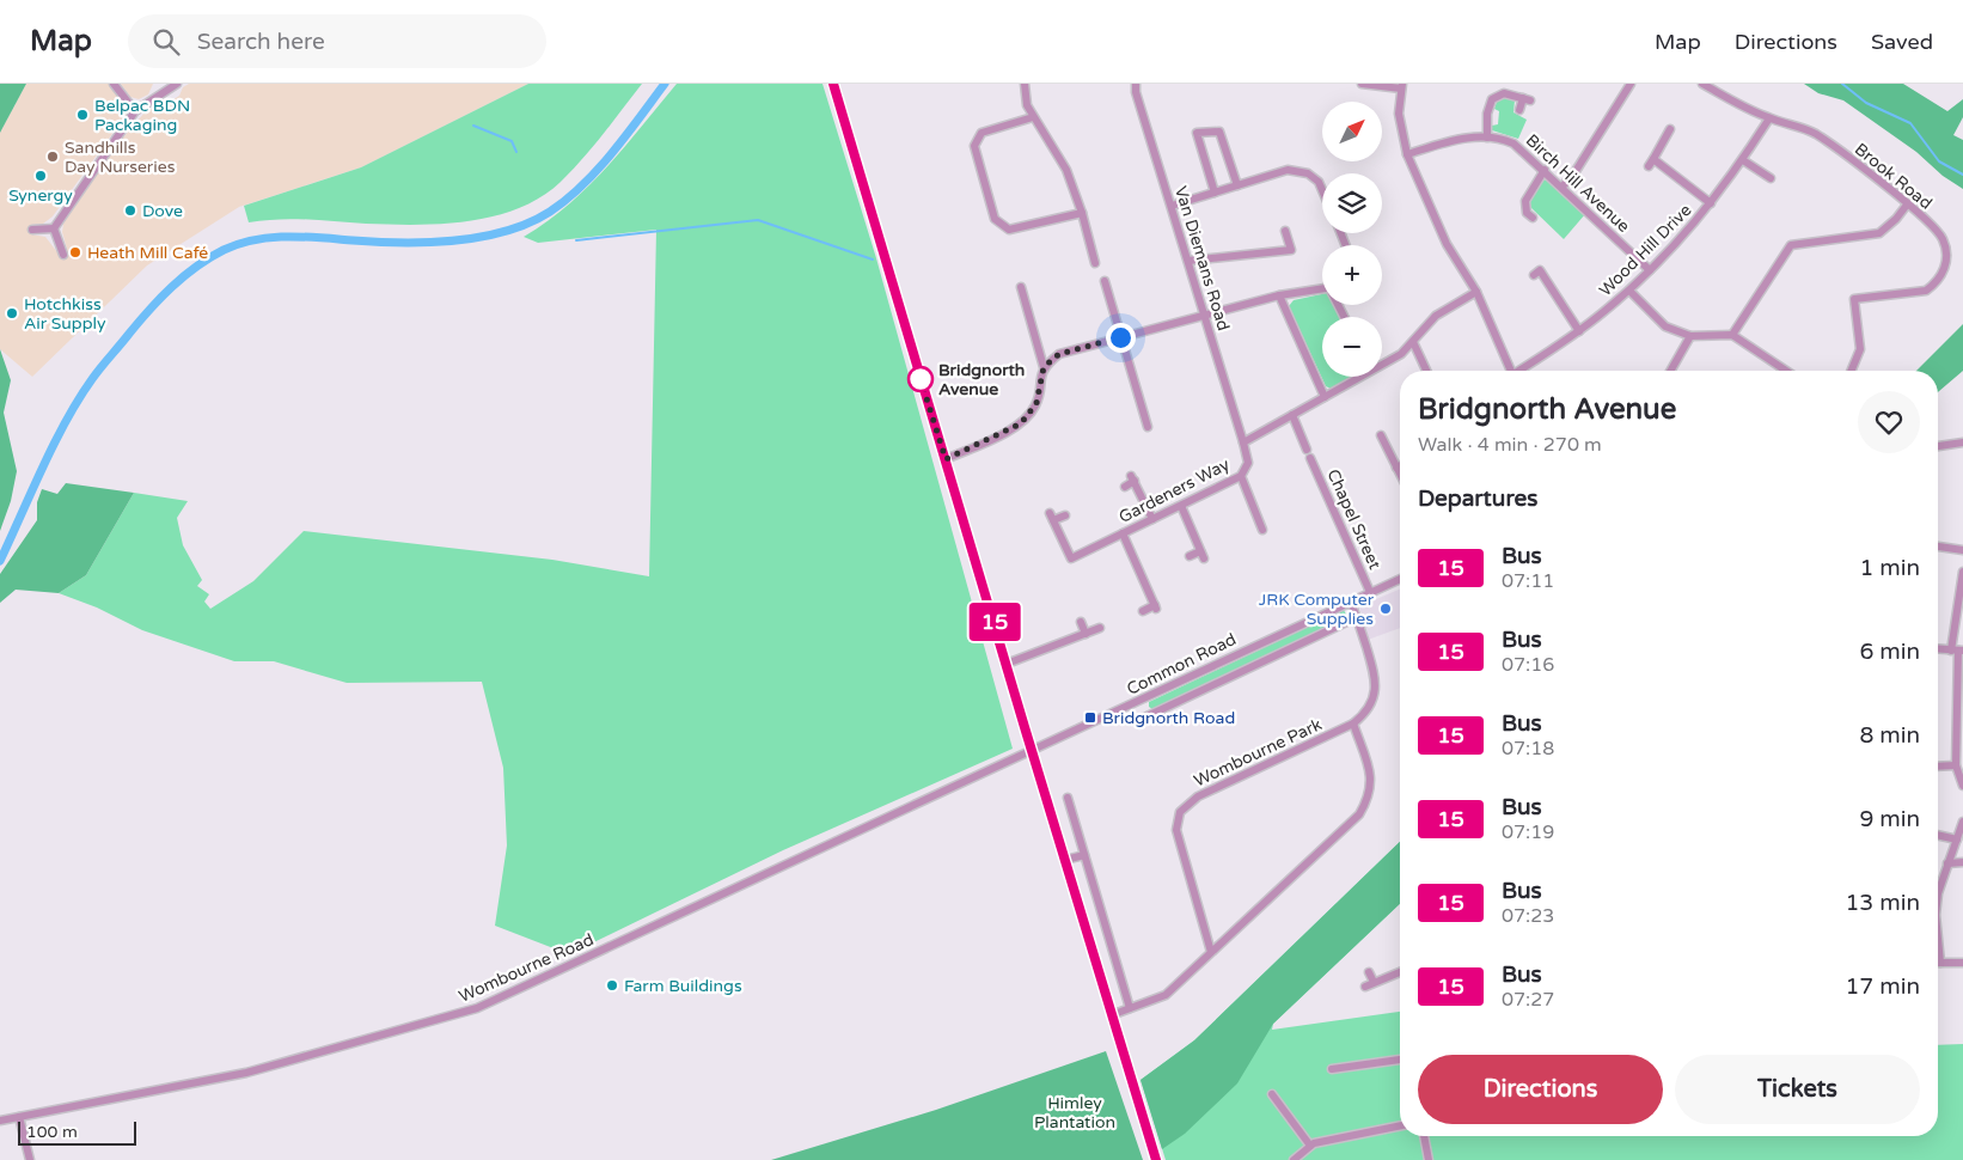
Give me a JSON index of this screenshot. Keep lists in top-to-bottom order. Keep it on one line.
{"streets":{"street":["Brook Road","Birch Hill Avenue","Wood Hill Drive","Van Diemans Road","Gardeners Way","Chapel Street","Common Road","Wombourne Park","Wombourne Road"]},"crossings":[["Brook Road","Wood Hill Drive"],["Birch Hill Avenue","Wood Hill Drive"],["Van Diemans Road","Gardeners Way"],["Gardeners Way","Chapel Street"],["Chapel Street","Common Road"],["Common Road","Wombourne Park"],["Common Road","Wombourne Road"]],"parks":["Himley Plantation"],"places":{"other":["Belpac BDN Packaging","Sandhills Day Nurseries","Synergy","Dove","Heath Mill Café","Hotchkiss Air Supply","Bridgnorth Avenue","JRK Computer Supplies","Farm Buildings"],"transit":["Bridgnorth Road"]},"lines":["bus line 15"],"scale_bar":"100 m","north":"top right","page":{"header":"Map","search":"Search here","nav":["Map","Directions","Saved"],"on_map":"15","map_buttons":["+","−"],"heading":[["Bridgnorth Avenue","Walk · 4 min · 270 m"],"Departures"],"list":[{"mark":"15","name":"Bus","note":"07:11","value":"1 min"},{"mark":"15","name":"Bus","note":"07:16","value":"6 min"},{"mark":"15","name":"Bus","note":"07:18","value":"8 min"},{"mark":"15","name":"Bus","note":"07:19","value":"9 min"},{"mark":"15","name":"Bus","note":"07:23","value":"13 min"},{"mark":"15","name":"Bus","note":"07:27","value":"17 min"}],"buttons":["Directions","Tickets"],"scale":"100 m"}}
